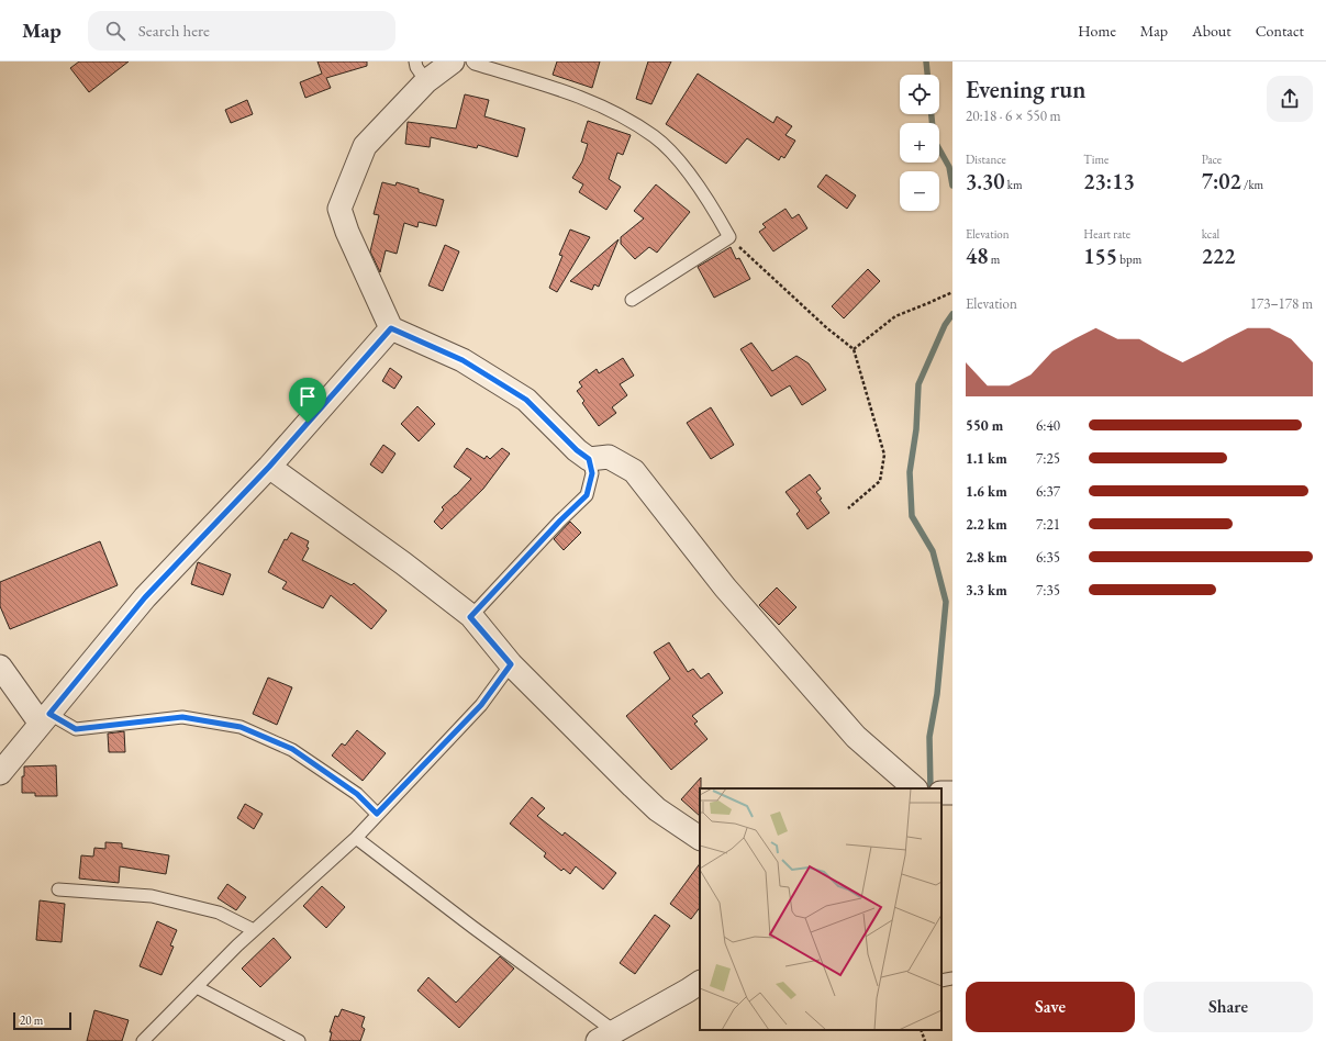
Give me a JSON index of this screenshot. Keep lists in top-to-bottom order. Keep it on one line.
{"scale_bar":"20 m","page":{"header":"Map","search":"Search here","nav":["Home","Map","About","Contact"],"heading":["Evening run","20:18 · 6 × 550 m"],"map_buttons":["+","−"],"stats":[["Distance","3.30 km"],["Time","23:13"],["Pace","7:02 /km"],["Elevation","48 m"],["Heart rate","155 bpm"],["kcal","222"]],"chart":["Elevation","173–178 m"],"list":[{"name":"550 m","note":"6:40"},{"name":"1.1 km","note":"7:25"},{"name":"1.6 km","note":"6:37"},{"name":"2.2 km","note":"7:21"},{"name":"2.8 km","note":"6:35"},{"name":"3.3 km","note":"7:35"}],"buttons":["Save","Share"],"scale":"20 m"}}
